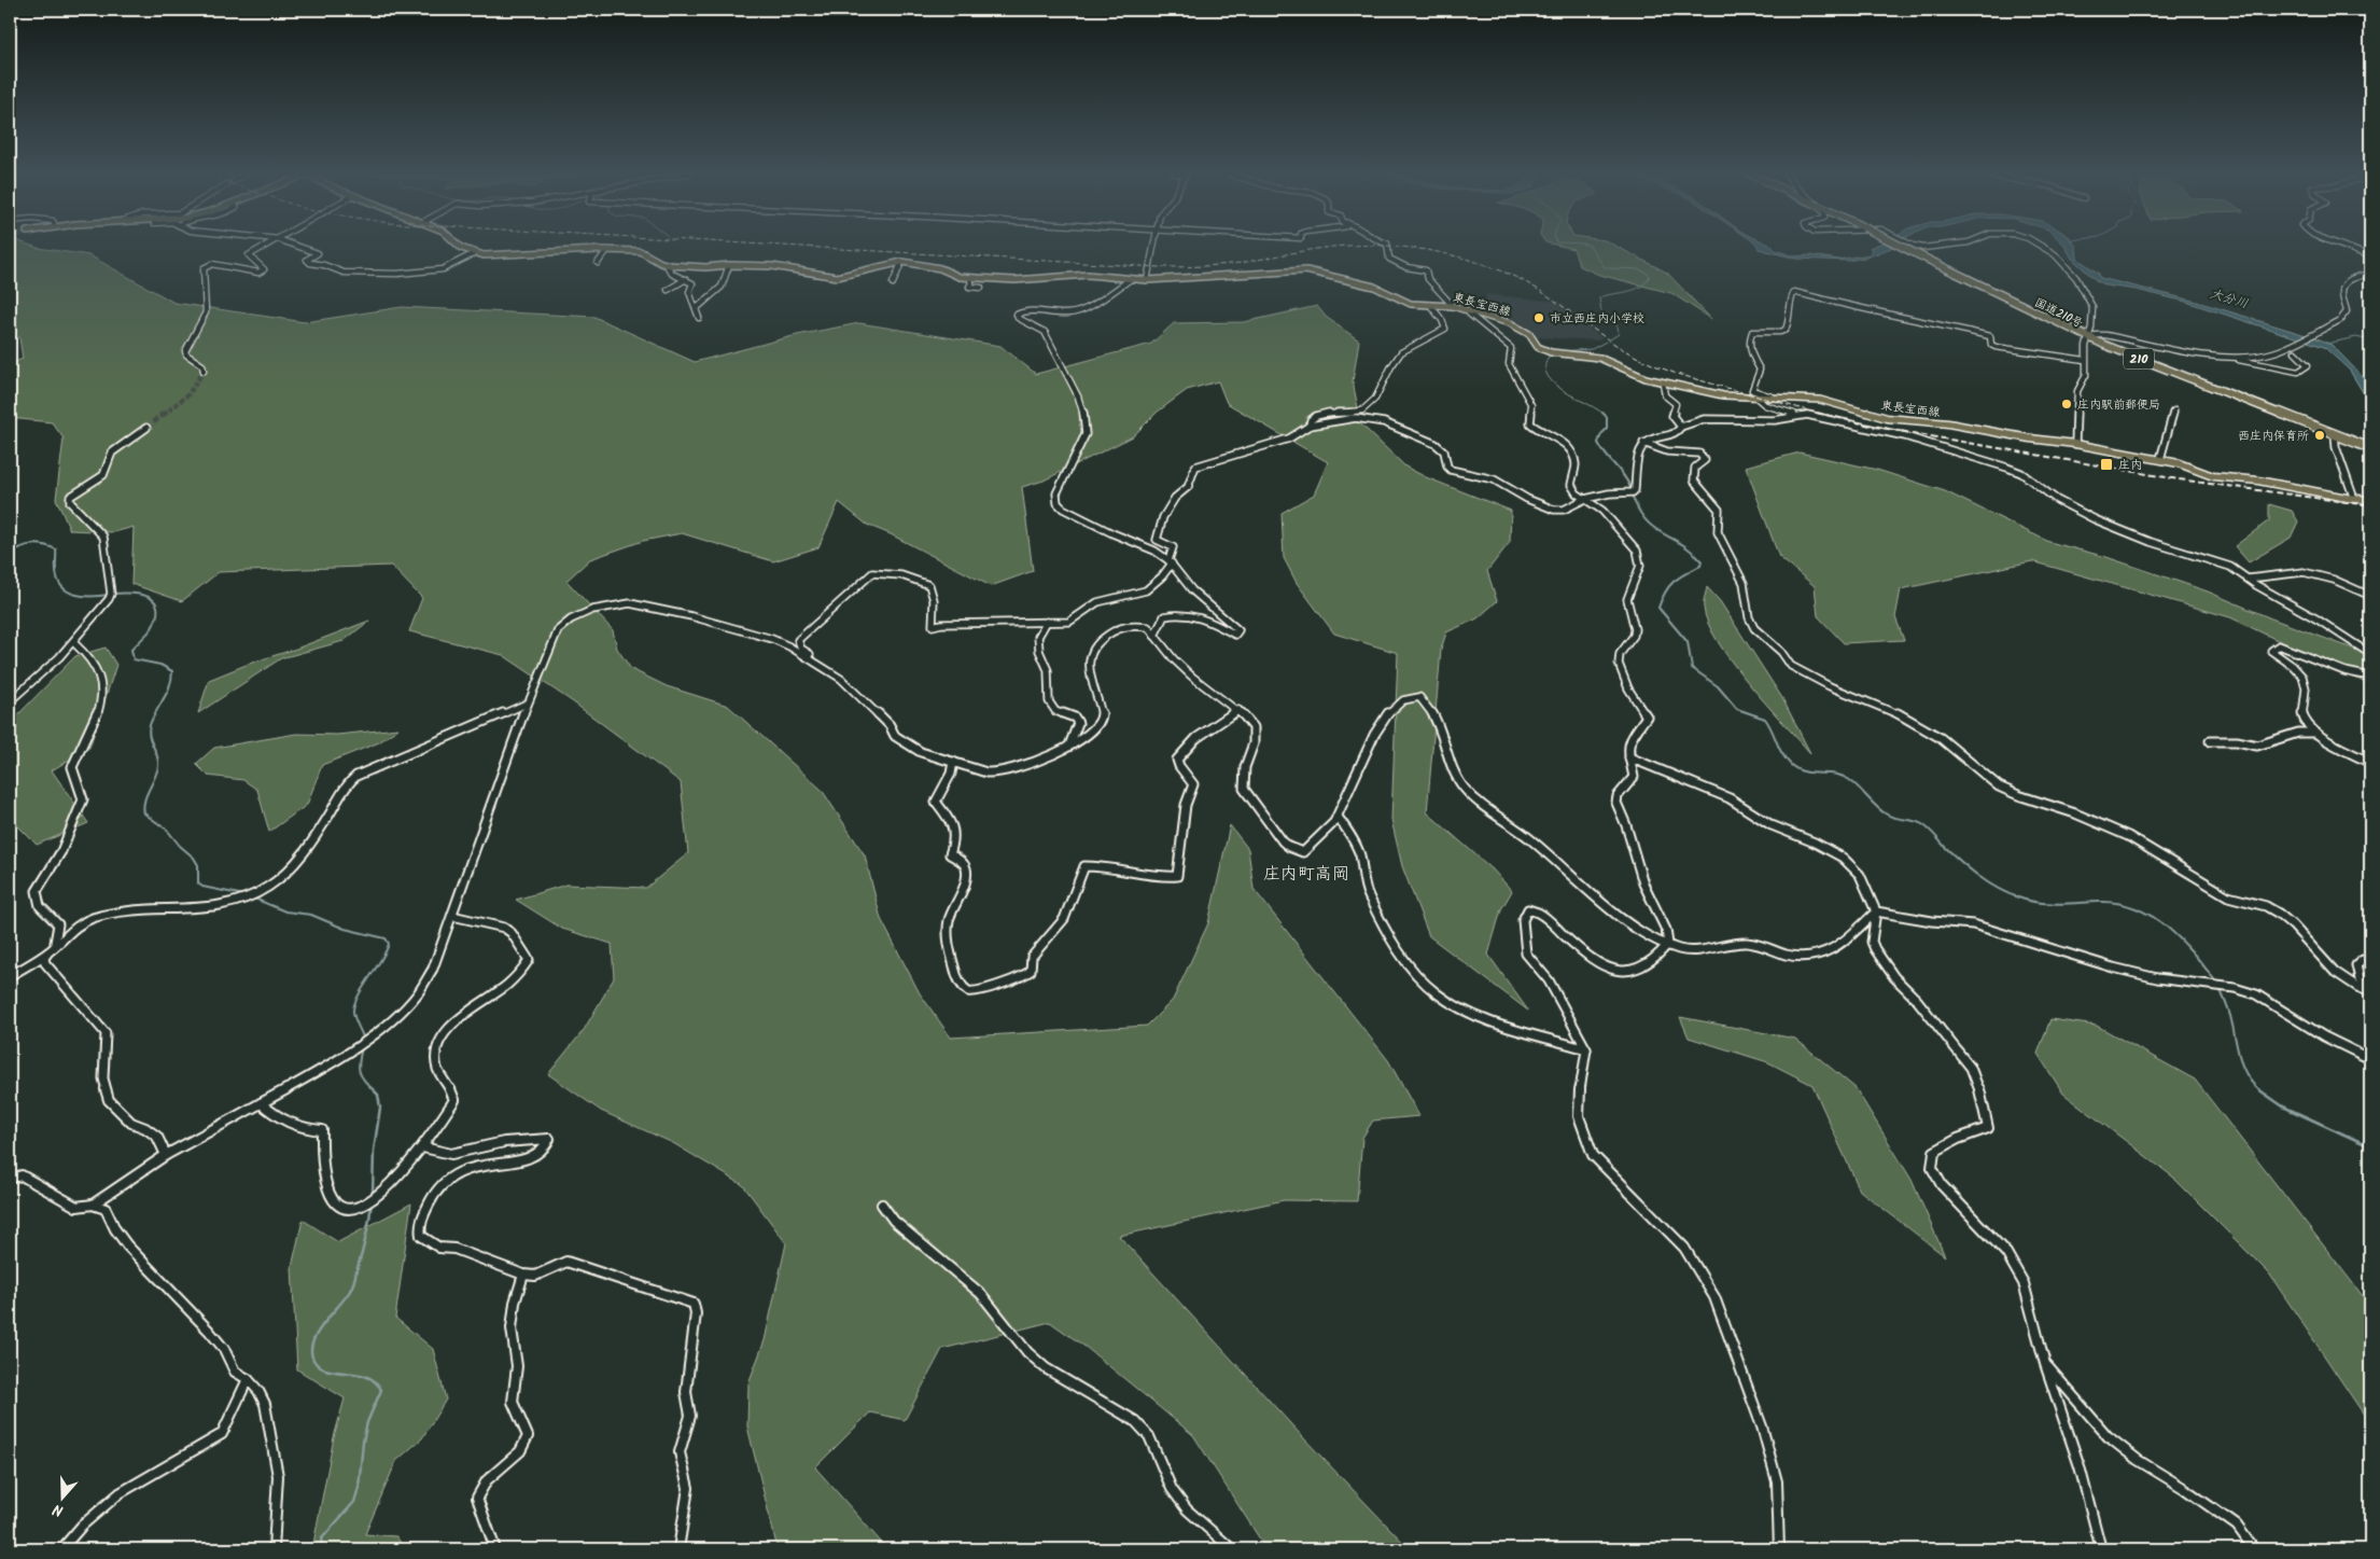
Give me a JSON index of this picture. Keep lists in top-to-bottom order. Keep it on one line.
{"streets":{"highway":["国道210号","210"],"main road":["東長宝西線"]},"districts":["庄内町高岡"],"water":["大分川"],"places":{"other":["市立西庄内小学校","庄内駅前郵便局","西庄内保育所"],"transit":["庄内"]},"north":"bottom"}
